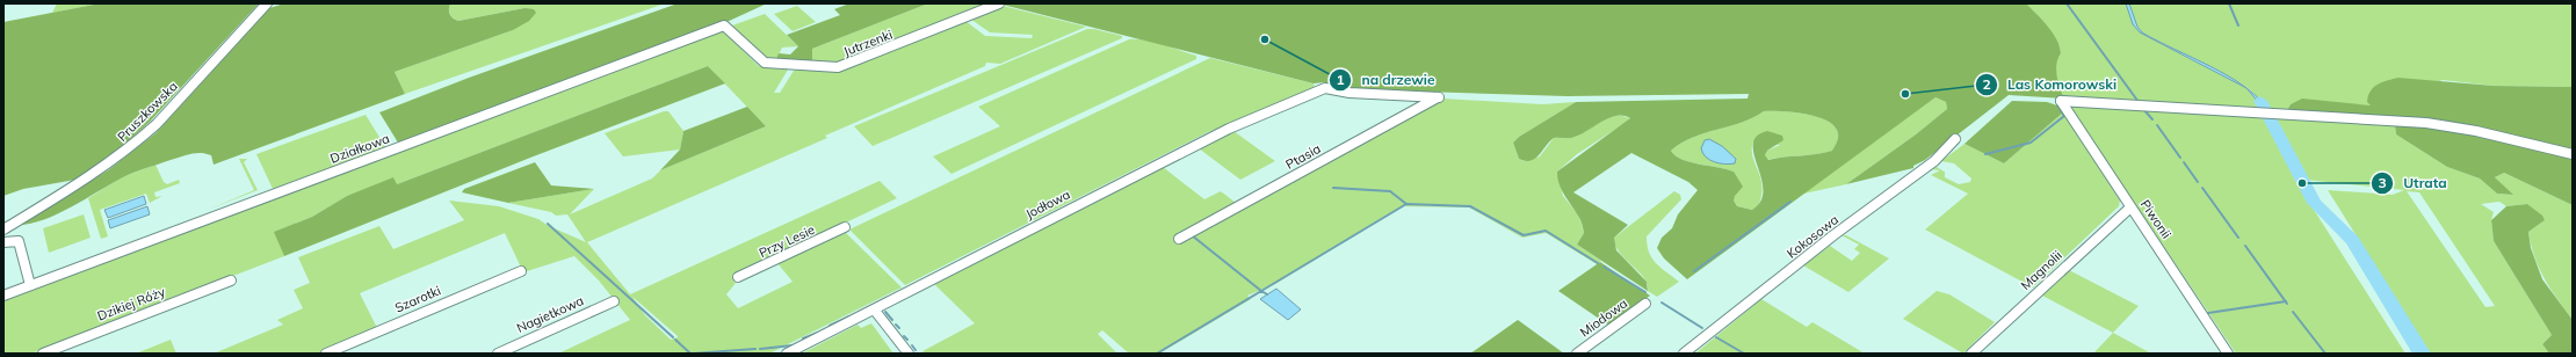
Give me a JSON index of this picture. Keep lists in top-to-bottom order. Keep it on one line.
{"streets":{"street":["Jutrzenki","Pruszkowska","Działkowa","Ptasia","Jodłowa","Piwonii","Kokosowa","Przy Lesie","Magnolii","Szarotki","Dzikiej Róży","Nagietkowa","Miodowa"]},"crossings":[["Jutrzenki","Działkowa"],["Ptasia","Jodłowa"],["Piwonii","Magnolii"]],"places":["na drzewie","Las Komorowski","Utrata"]}
